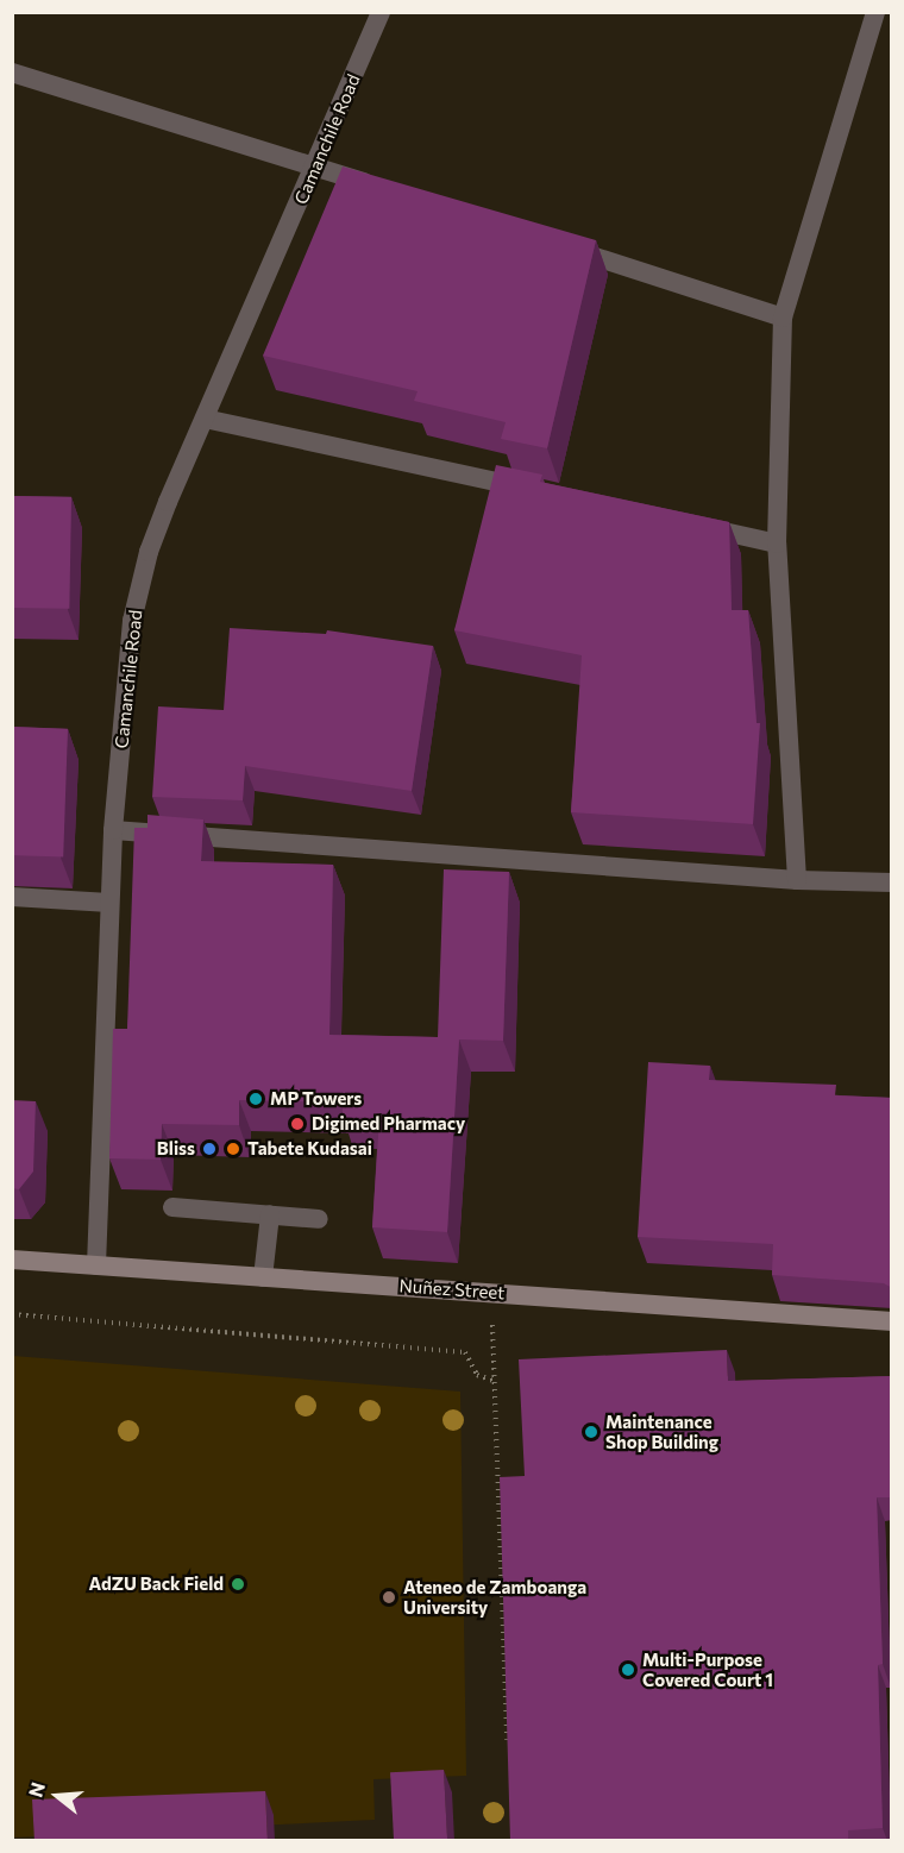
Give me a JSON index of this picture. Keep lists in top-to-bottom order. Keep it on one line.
{"streets":{"main road":["Nuñez Street"],"street":["Camanchile Road"]},"crossings":[["Camanchile Road","Nuñez Street"]],"places":["MP Towers","Digimed Pharmacy","Bliss","Tabete Kudasai","Maintenance Shop Building","AdZU Back Field","Ateneo de Zamboanga University","Multi-Purpose Covered Court 1"],"north":"left"}
